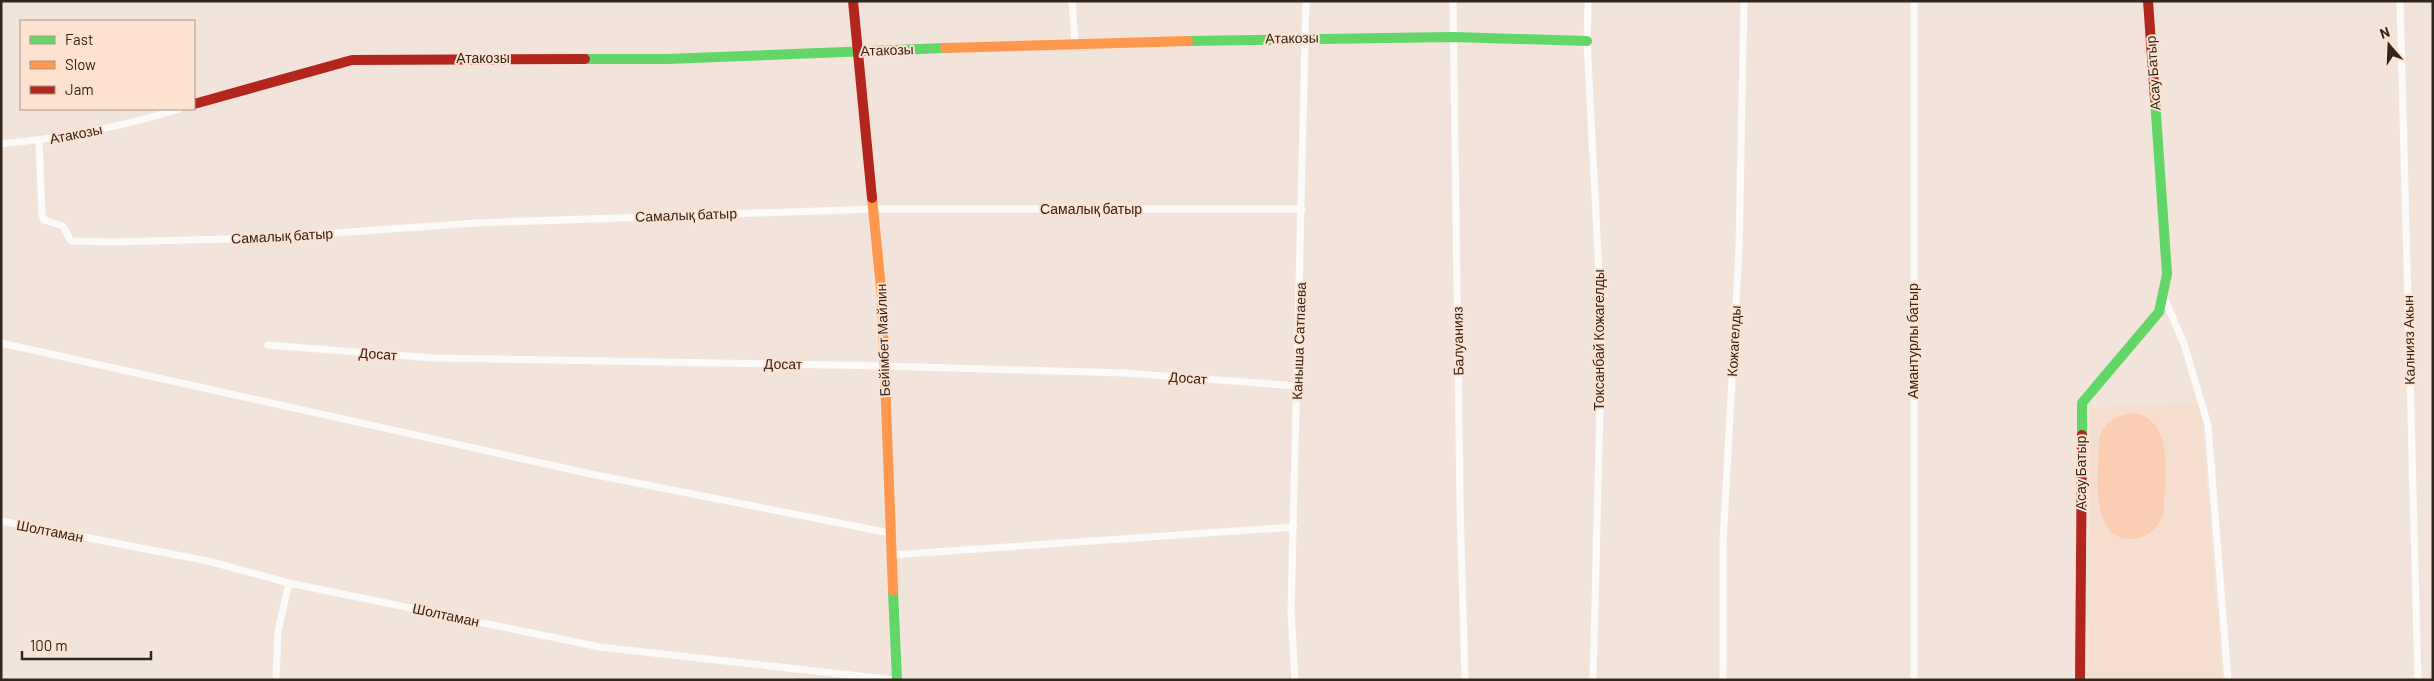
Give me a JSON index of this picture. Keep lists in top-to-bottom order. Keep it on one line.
{"streets":{"street":["Атакозы","Асау Батыр","Самалық батыр","Бейімбет Майлин","Токсанбай Кожагелды","Калнияз Акын","Каныша Сатпаева","Балуанияз","Кожагелды","Амантурлы батыр","Досат","Шолтаман"]},"crossings":[["Атакозы","Самалық батыр"],["Атакозы","Бейімбет Майлин"],["Атакозы","Токсанбай Кожагелды"],["Атакозы","Каныша Сатпаева"],["Атакозы","Балуанияз"],["Самалық батыр","Бейімбет Майлин"],["Самалық батыр","Каныша Сатпаева"],["Бейімбет Майлин","Досат"],["Бейімбет Майлин","Шолтаман"],["Каныша Сатпаева","Досат"]],"legend":["Fast","Slow","Jam"],"scale_bar":"100 m","north":"top"}
